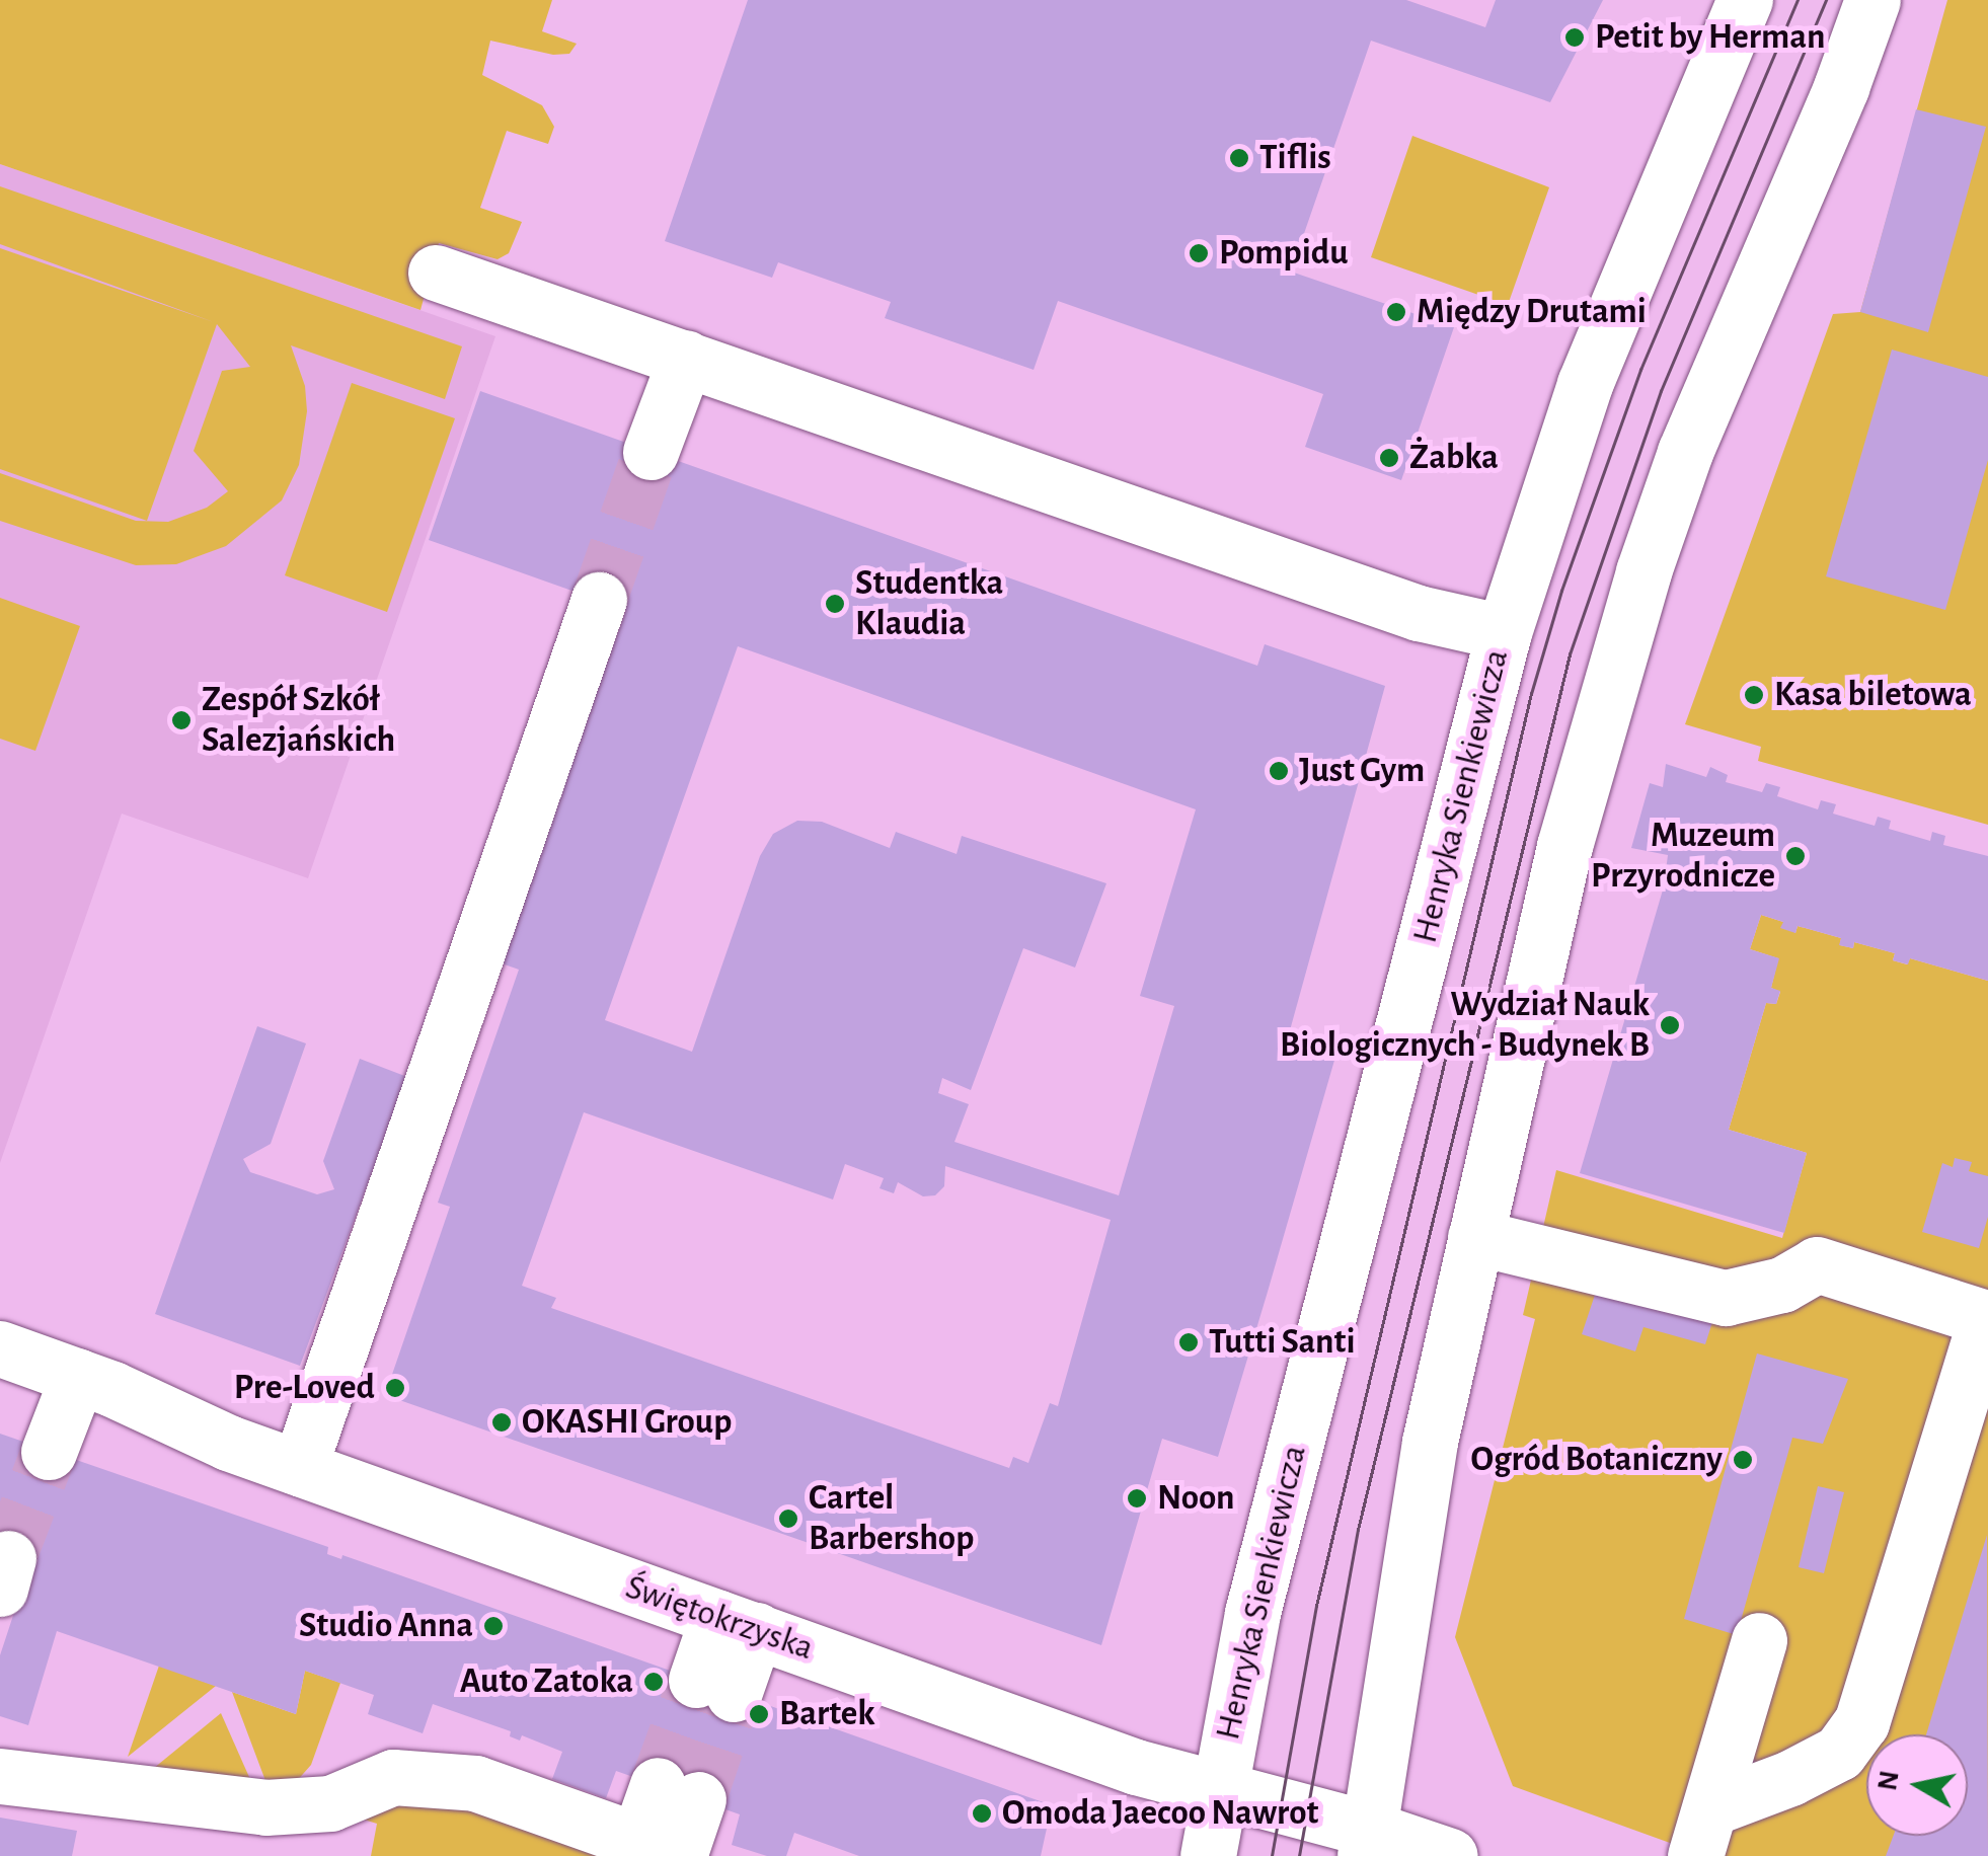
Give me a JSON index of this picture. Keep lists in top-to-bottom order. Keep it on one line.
{"streets":{"street":["Henryka Sienkiewicza","Świętokrzyska"]},"crossings":[["Henryka Sienkiewicza","Świętokrzyska"]],"places":["Petit by Herman","Tiflis","Pompidu","Między Drutami","Żabka","Studentka Klaudia","Kasa biletowa","Zespół Szkół Salezjańskich","Just Gym","Muzeum Przyrodnicze","Wydział Nauk Biologicznych - Budynek B","Tutti Santi","Pre-Loved","OKASHI Group","Ogród Botaniczny","Noon","Cartel Barbershop","Studio Anna","Auto Zatoka","Bartek","Omoda Jaecoo Nawrot"],"north":"left"}
